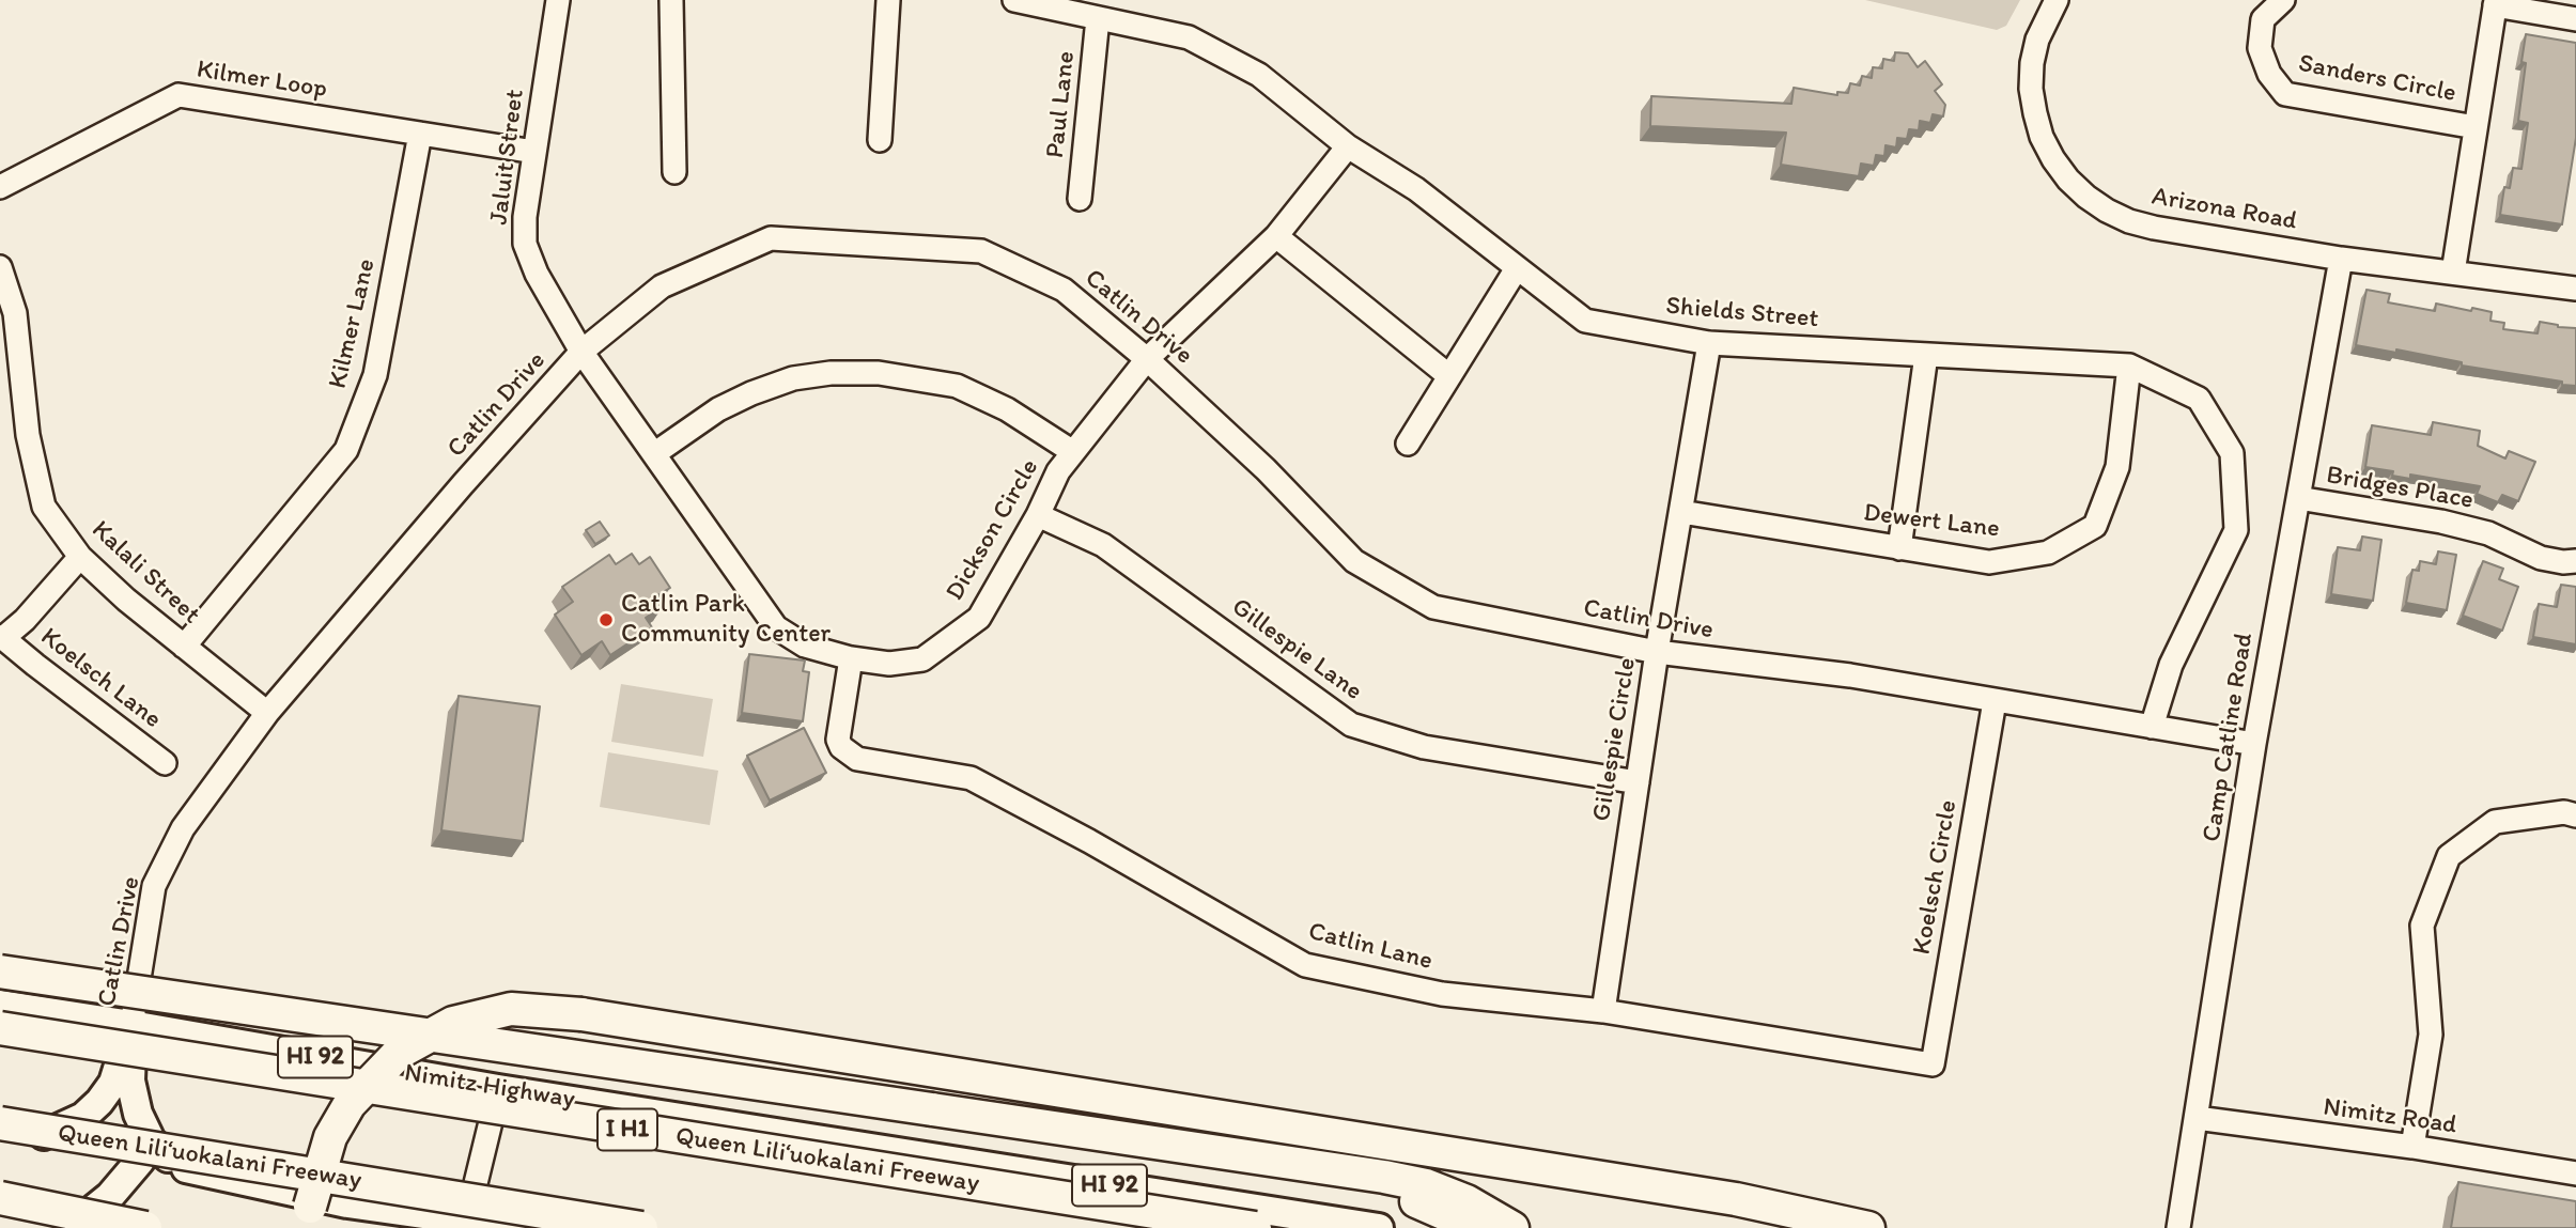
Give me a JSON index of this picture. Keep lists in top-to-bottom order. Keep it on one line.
{"streets":{"highway":["I H1","Queen Liliʻuokalani Freeway"],"main road":["HI 92","Nimitz Highway"],"street":["Sanders Circle","Kilmer Loop","Paul Lane","Jaluit Street","Arizona Road","Shields Street","Catlin Drive","Kilmer Lane","Bridges Place","Dewert Lane","Dickson Circle","Kalali Street","Gillespie Lane","Koelsch Lane","Camp Catline Road","Gillespie Circle","Koelsch Circle","Catlin Lane","Nimitz Road"]},"crossings":[["Kilmer Loop","Jaluit Street"],["Kilmer Loop","Kilmer Lane"],["Paul Lane","Shields Street"],["Jaluit Street","Catlin Drive"],["Jaluit Street","Dickson Circle"],["Arizona Road","Camp Catline Road"],["Shields Street","Catlin Drive"],["Shields Street","Dewert Lane"],["Shields Street","Dickson Circle"],["Shields Street","Gillespie Circle"],["Catlin Drive","Dickson Circle"],["Catlin Drive","Kalali Street"],["Catlin Drive","Camp Catline Road"],["Catlin Drive","Gillespie Circle"],["Catlin Drive","Koelsch Circle"],["Catlin Drive","Nimitz Highway"],["Kilmer Lane","Kalali Street"],["Bridges Place","Camp Catline Road"],["Dewert Lane","Gillespie Circle"],["Dickson Circle","Gillespie Lane"],["Dickson Circle","Catlin Lane"],["Gillespie Lane","Gillespie Circle"],["Camp Catline Road","Nimitz Road"],["Gillespie Circle","Catlin Lane"],["Koelsch Circle","Catlin Lane"]],"places":["Catlin Park Community Center"]}
